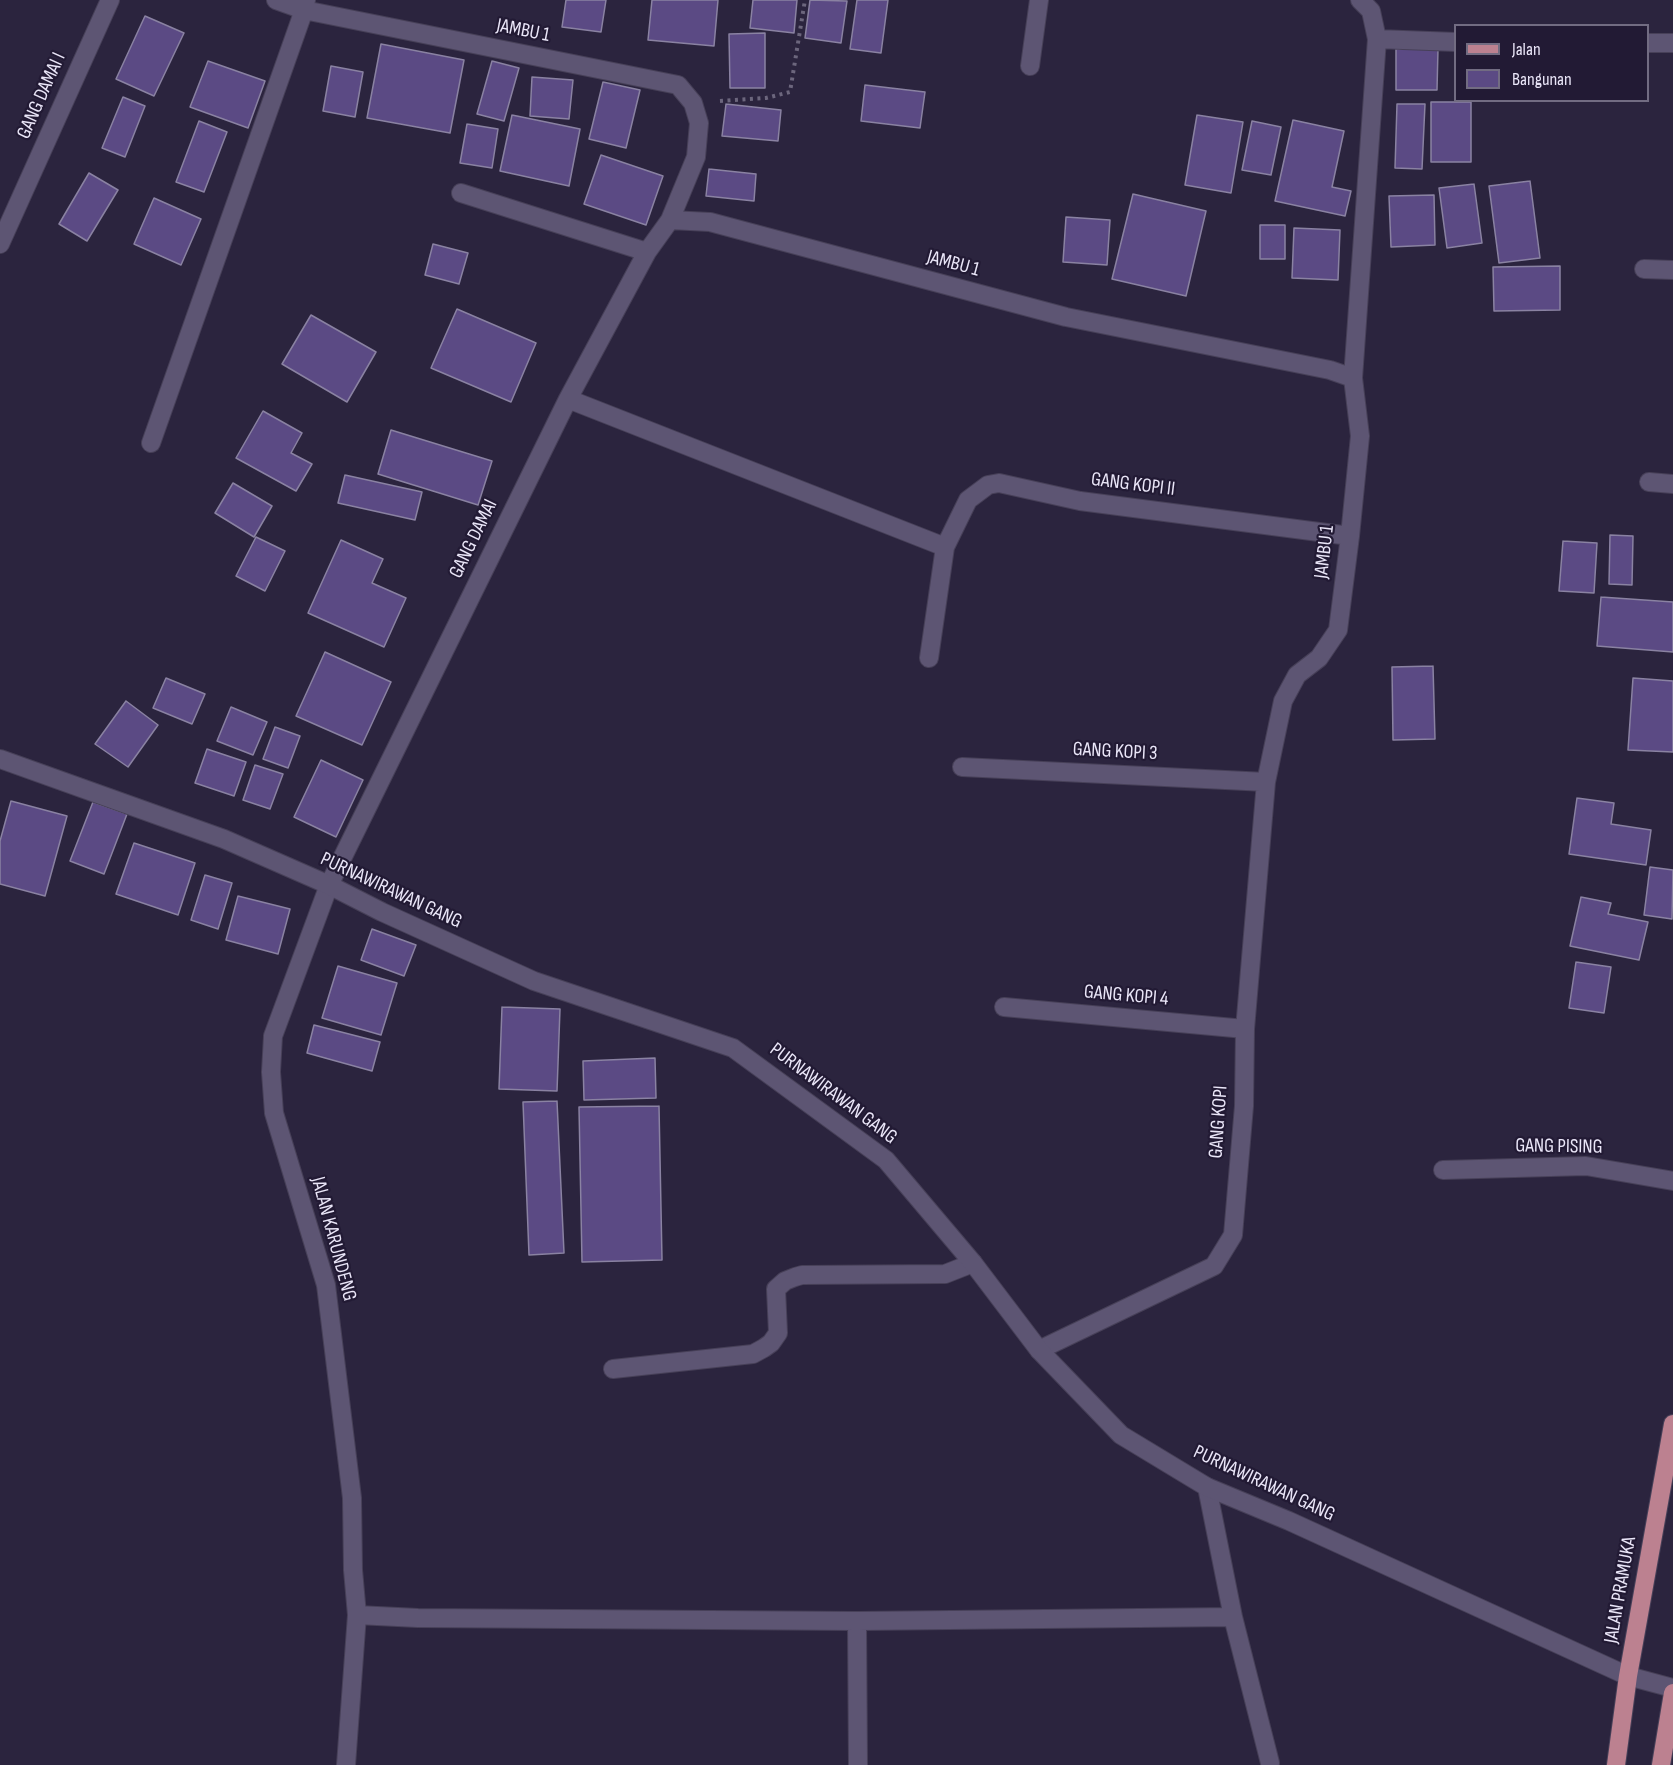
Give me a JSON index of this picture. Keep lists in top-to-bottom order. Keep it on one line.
{"streets":{"main road":["JALAN PRAMUKA"],"street":["JAMBU 1","GANG DAMAI I","GANG KOPI II","GANG DAMAI","GANG KOPI 3","PURNAWIRAWAN GANG","GANG KOPI 4","GANG KOPI","GANG PISING","JALAN KARUNDENG"]},"crossings":[["JAMBU 1","GANG KOPI II"],["JAMBU 1","GANG DAMAI"],["JAMBU 1","GANG KOPI 3"],["JAMBU 1","GANG KOPI"],["GANG DAMAI","PURNAWIRAWAN GANG"],["GANG DAMAI","JALAN KARUNDENG"],["GANG KOPI 3","GANG KOPI"],["PURNAWIRAWAN GANG","GANG KOPI"],["PURNAWIRAWAN GANG","JALAN KARUNDENG"],["PURNAWIRAWAN GANG","JALAN PRAMUKA"],["GANG KOPI 4","GANG KOPI"]],"legend":["Jalan","Bangunan"]}
